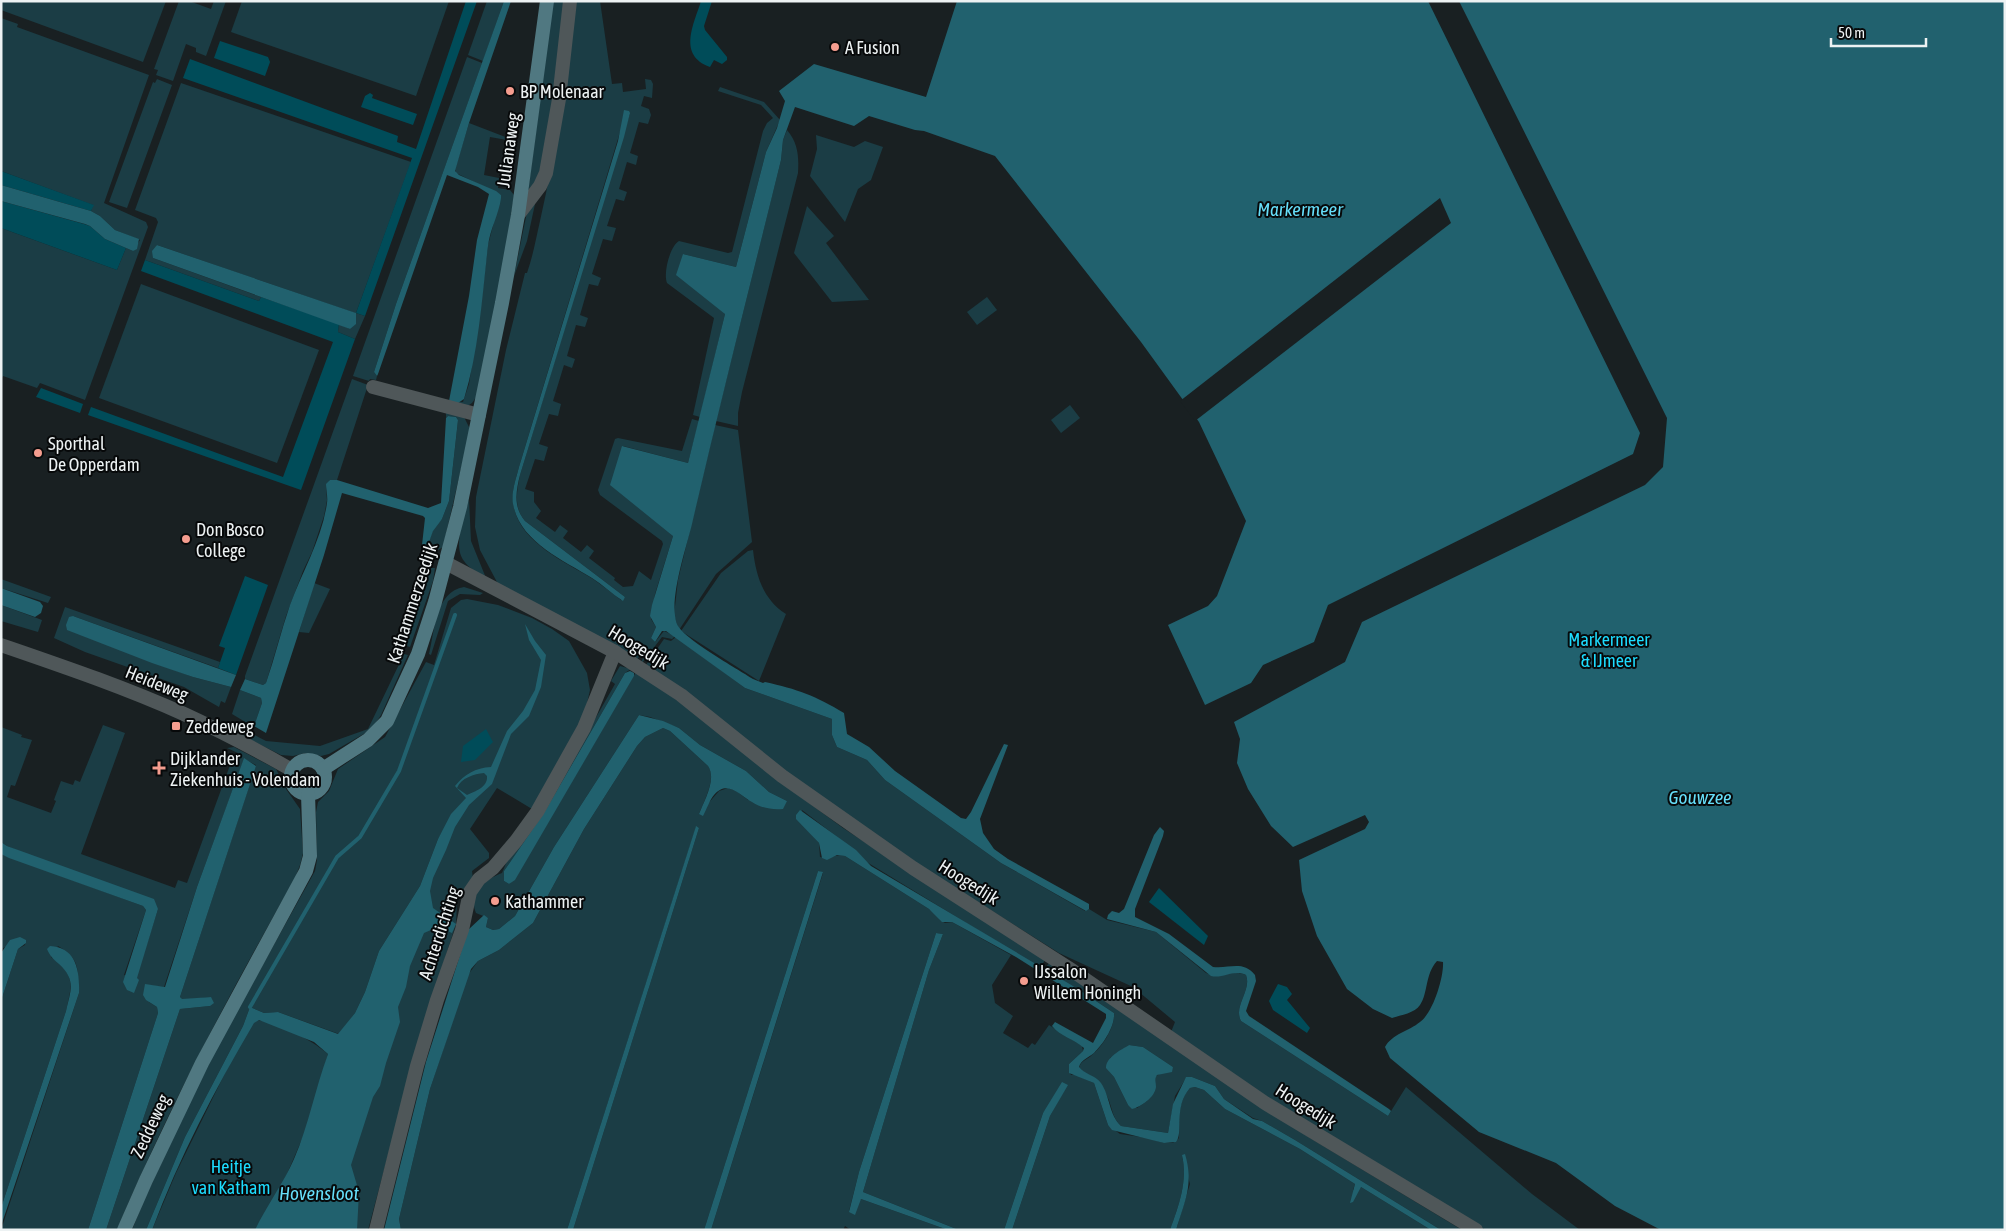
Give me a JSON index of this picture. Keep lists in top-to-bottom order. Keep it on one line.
{"streets":{"main road":["Julianaweg","Kathammerzeedijk","Zeddeweg"],"street":["Hoogedijk","Heideweg","Achterdichting"]},"crossings":[["Julianaweg","Kathammerzeedijk"],["Kathammerzeedijk","Hoogedijk"],["Kathammerzeedijk","Heideweg"],["Kathammerzeedijk","Zeddeweg"],["Hoogedijk","Achterdichting"],["Heideweg","Zeddeweg"]],"water":["Markermeer","Gouwzee","Hovensloot"],"parks":["Markermeer & IJmeer","Heitje van Katham"],"places":{"other":["A Fusion","BP Molenaar","Sporthal De Opperdam","Don Bosco College","Kathammer","IJssalon Willem Honingh"],"transit":["Zeddeweg"],"health":["Dijklander Ziekenhuis - Volendam"]},"scale_bar":"50 m"}
